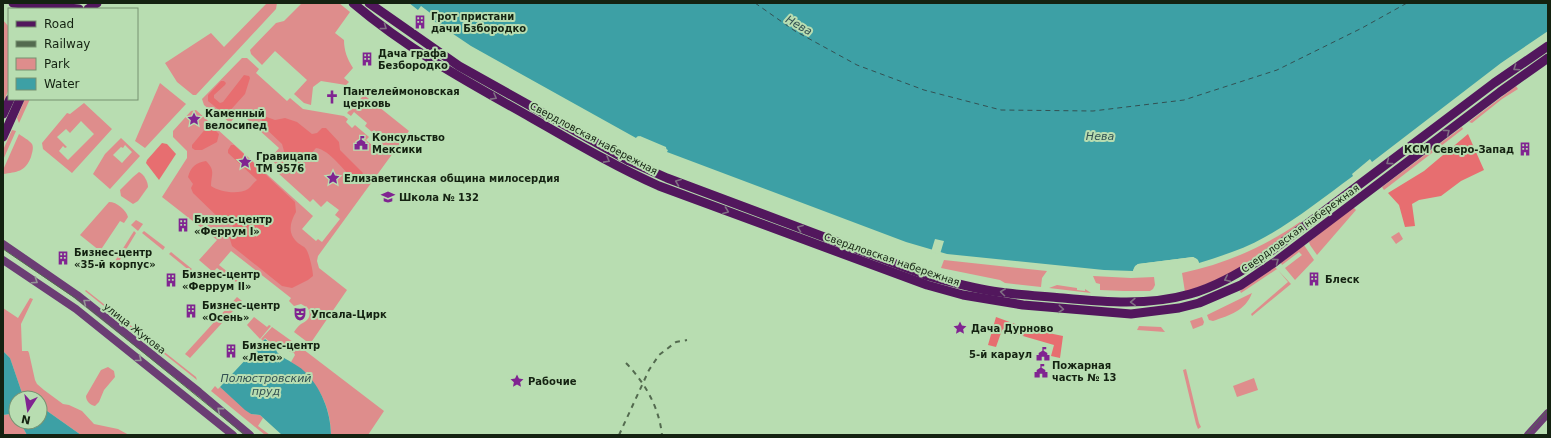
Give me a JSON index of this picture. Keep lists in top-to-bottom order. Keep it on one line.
{"streets":{"main road":["Свердловская набережная"],"street":["улица Жукова"]},"water":["Нева","Полюстровский пруд"],"places":{"building":["Грот пристани дачи Бзбородко","Дача графа Безбородко","КСМ Северо-Запад","Бизнес-центр «Феррум I»","Бизнес-центр «35-й корпус»","Блеск","Бизнес-центр «Феррум II»","Бизнес-центр «Осень»","Бизнес-центр «Лето»"],"church":["Пантелеймоновская церковь"],"place":["Каменный велосипед","Гравицапа ТМ 9576","Елизаветинская община милосердия","Дача Дурново","Рабочие"],"public building":["Консульство Мексики","5-й караул","Пожарная часть № 13"],"school or university":["Школа № 132"],"theatre":["Упсала-Цирк"]},"legend":["Road","Railway","Park","Water"],"north":"bottom"}
